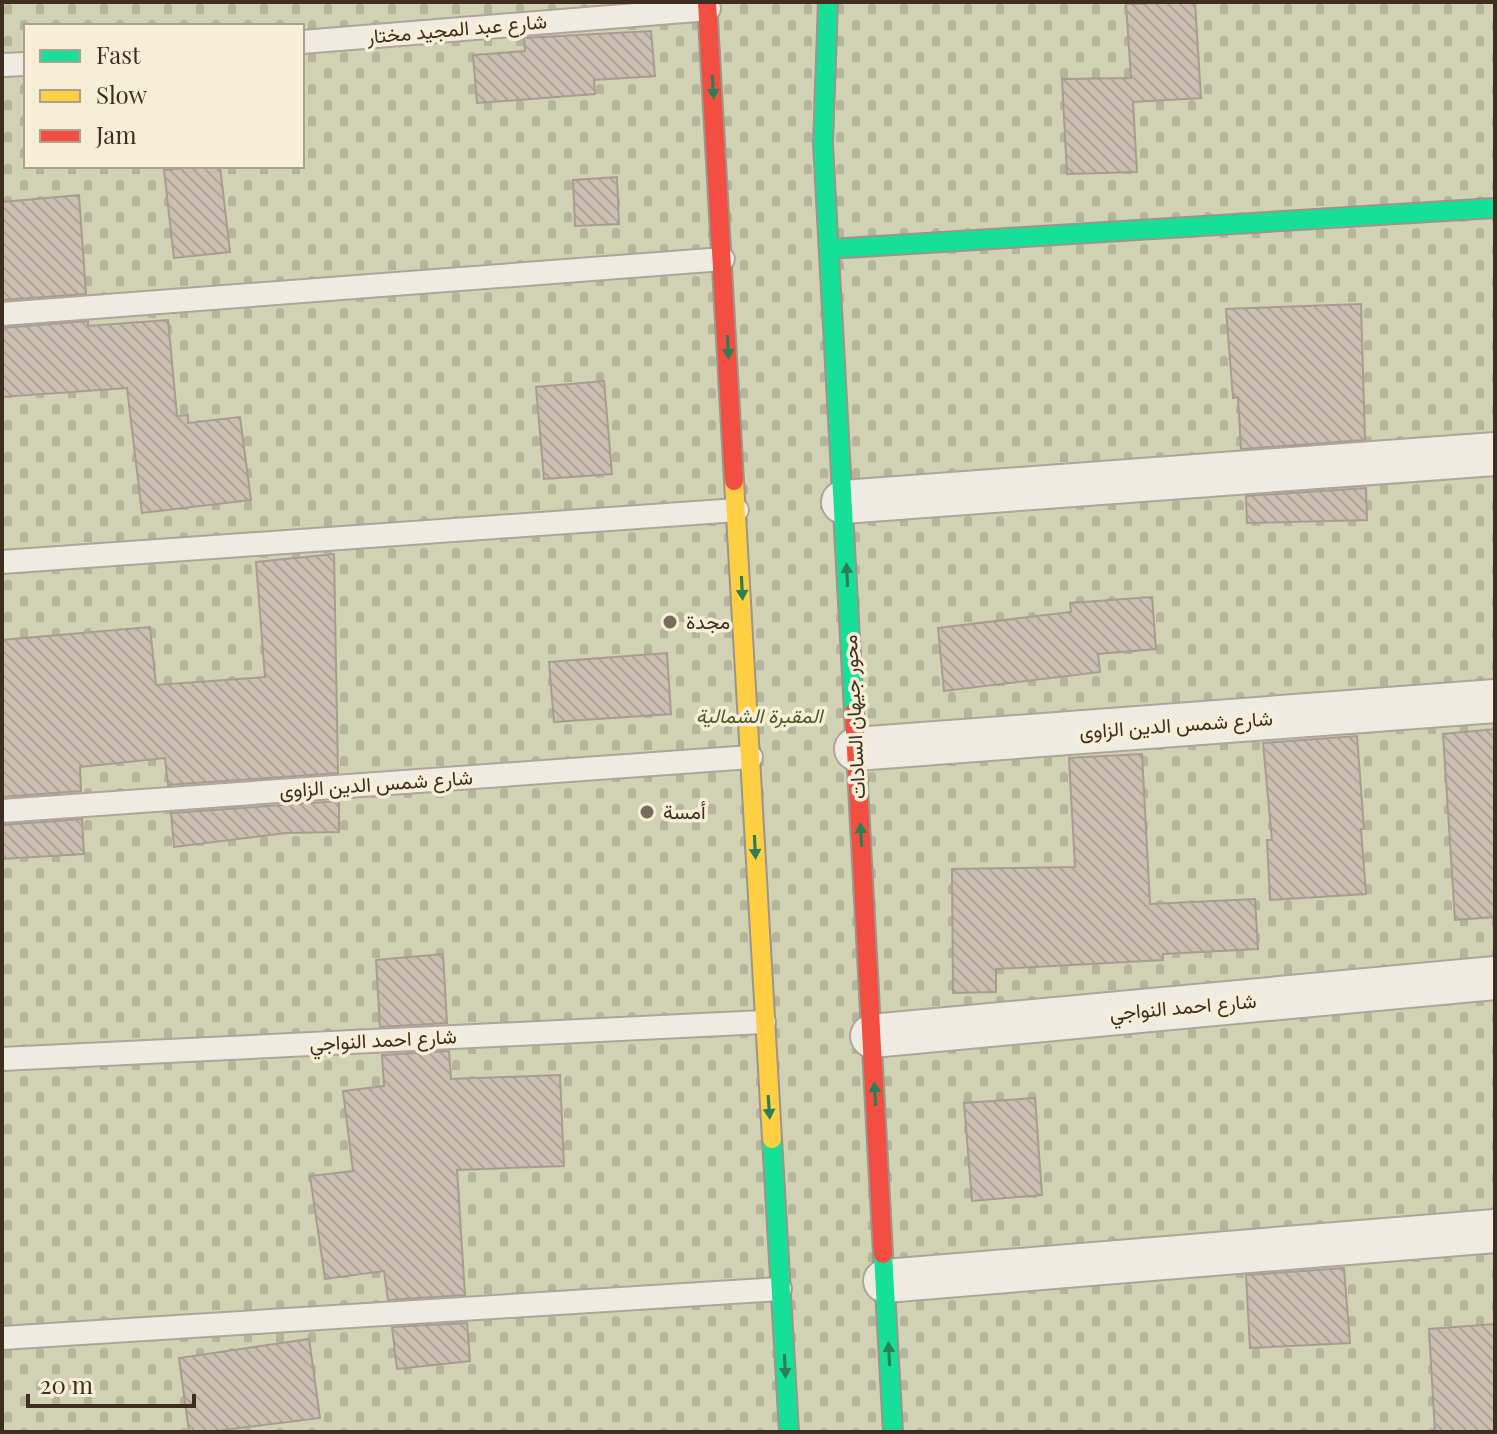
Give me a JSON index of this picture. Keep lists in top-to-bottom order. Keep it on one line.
{"streets":{"main road":["محور جيهان السادات"],"street":["شارع شمس الدين الزاوى","شارع احمد النواجي"],"lane":["شارع عبد المجيد مختار"]},"crossings":[["محور جيهان السادات","شارع شمس الدين الزاوى"],["محور جيهان السادات","شارع احمد النواجي"]],"parks":["المقبرة الشمالية"],"places":["مجدة","أمسة"],"legend":["Fast","Slow","Jam"],"scale_bar":"20 m"}
